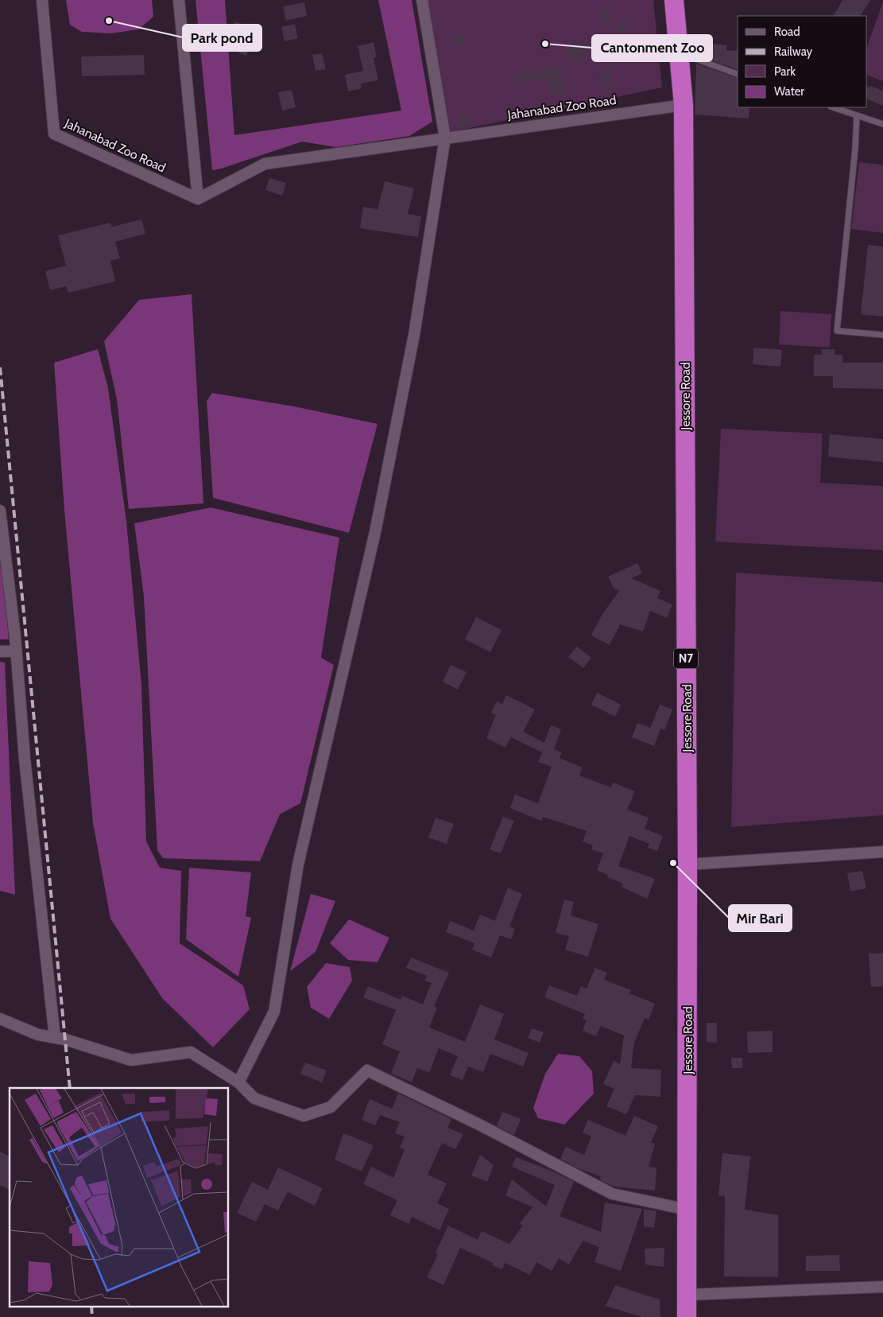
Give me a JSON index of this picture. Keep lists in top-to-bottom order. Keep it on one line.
{"streets":{"highway":["Jessore Road","N7"],"street":["Jahanabad Zoo Road"]},"crossings":[["Jahanabad Zoo Road","Jessore Road"]],"places":["Park pond","Cantonment Zoo","Mir Bari"],"legend":["Road","Railway","Park","Water"]}
